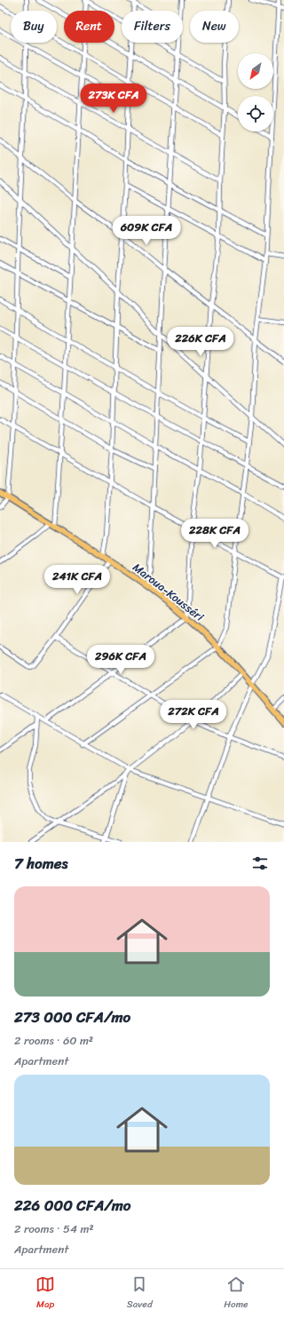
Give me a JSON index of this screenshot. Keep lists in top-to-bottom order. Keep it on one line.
{"streets":{"highway":["Maroua-Kousséri"]},"north":"bottom left","page":{"chip":["Buy","Rent","Filters","New"],"price":["273K CFA","609K CFA","226K CFA","228K CFA","241K CFA","296K CFA","272K CFA"],"heading":"7 homes","list":[{"name":"273 000 CFA/mo","note":"2 rooms · 60 m² · Apartment"},{"name":"226 000 CFA/mo","note":"2 rooms · 54 m² · Apartment"}],"tabs":["Map","Saved","Home"]}}
